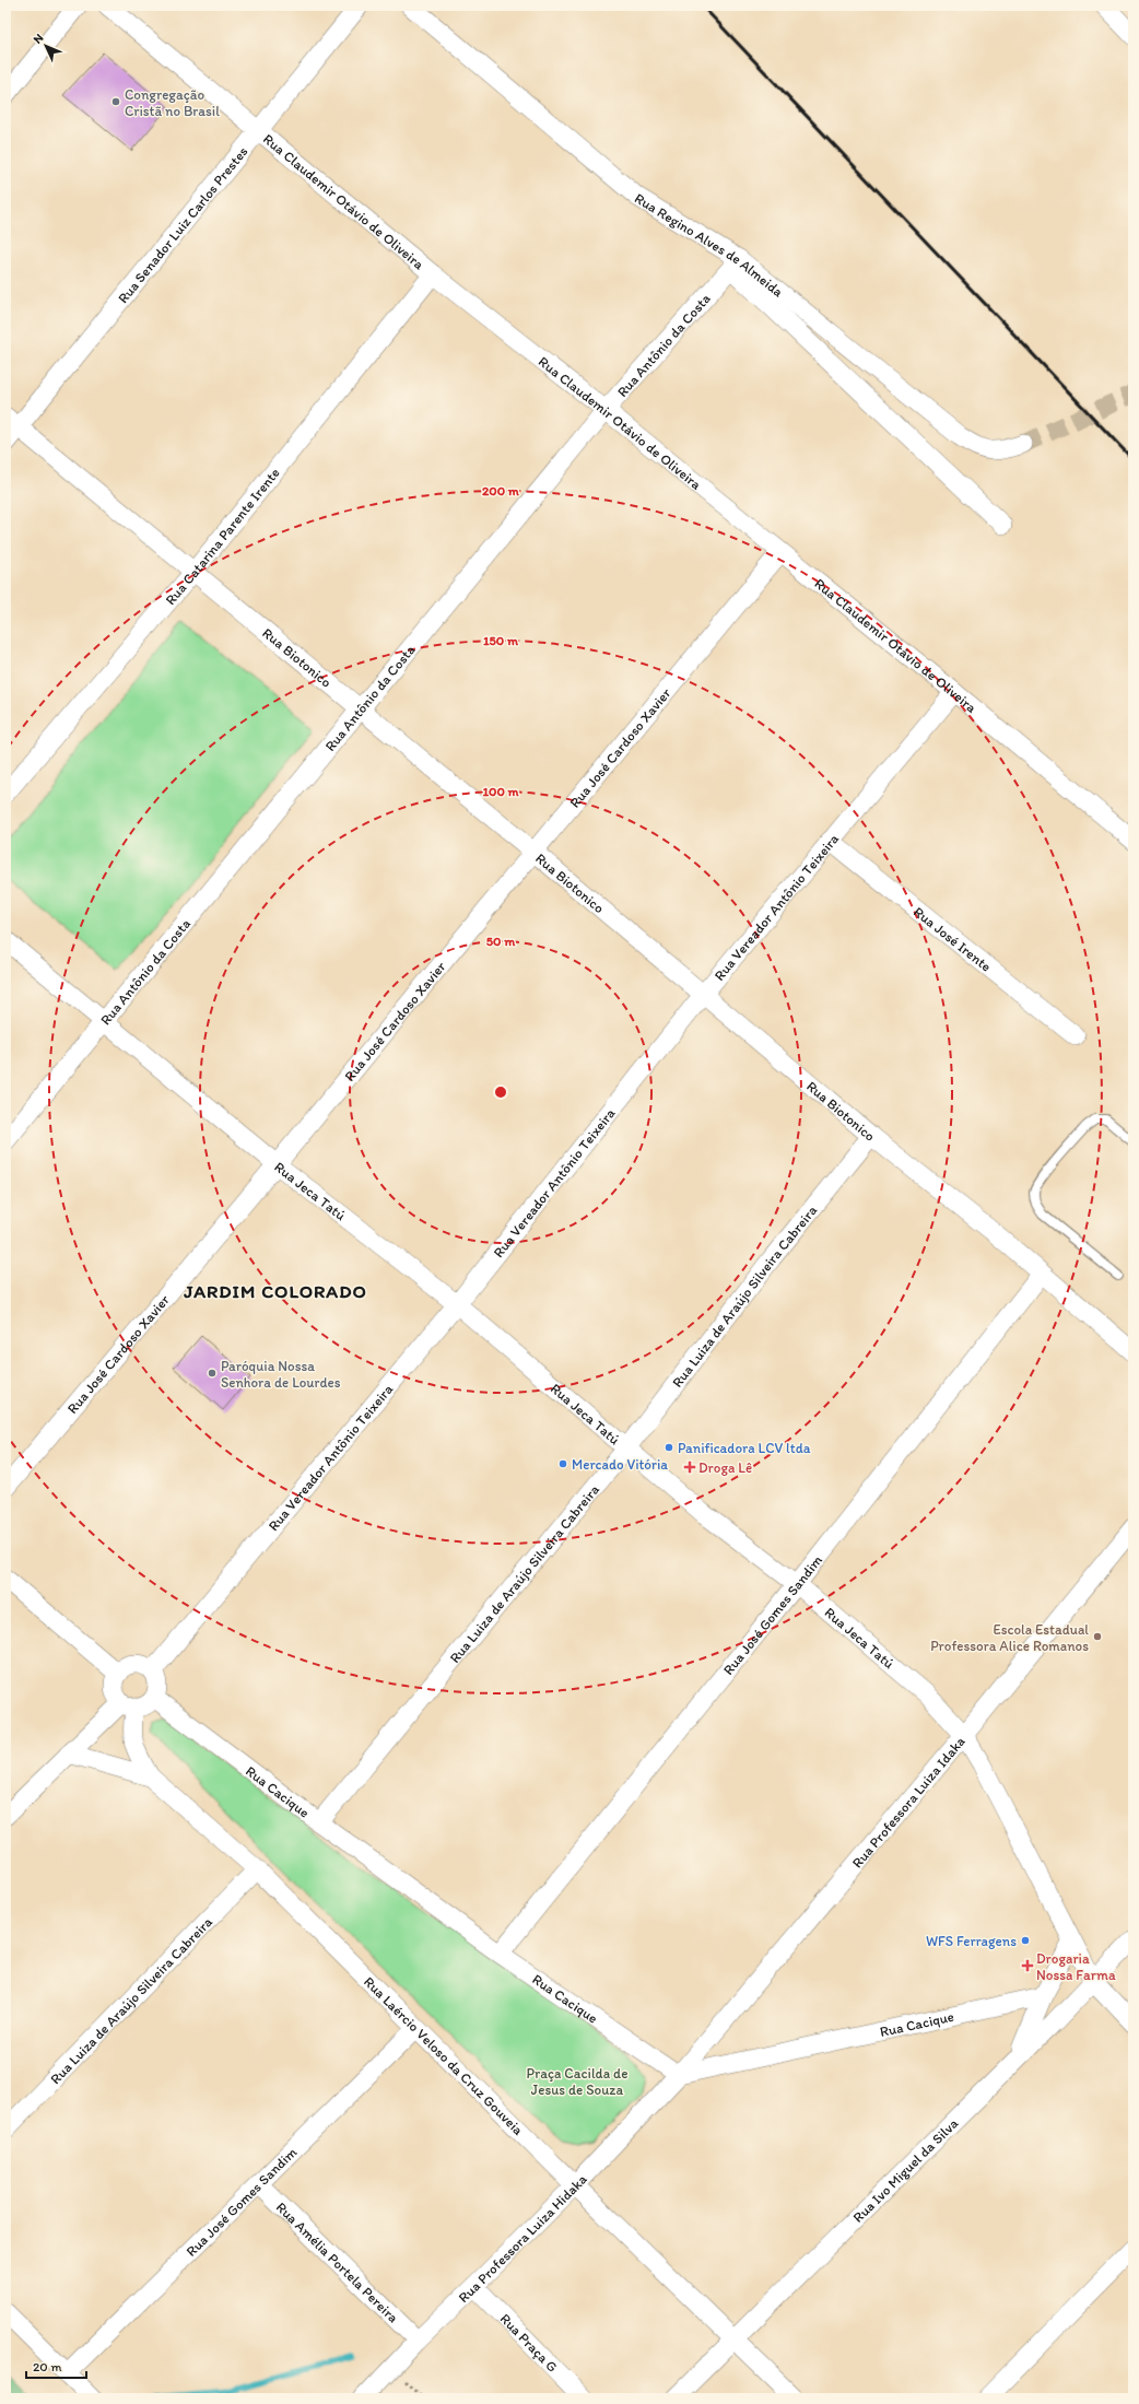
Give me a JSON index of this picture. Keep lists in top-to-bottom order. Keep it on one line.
{"streets":{"street":["Rua Claudemir Otávio de Oliveira","Rua Senador Luiz Carlos Prestes","Rua Regino Alves de Almeida","Rua Antônio da Costa","Rua Catarina Parente Irente","Rua Biotonico","Rua José Cardoso Xavier","Rua Vereador Antônio Teixeira","Rua José Irente","Rua Jeca Tatú","Rua Luiza de Araújo Silveira Cabreira","Rua José Gomes Sandim","Rua Cacique","Rua Professora Luiza Idaka","Rua Laércio Veloso da Cruz Gouveia","Rua Ivo Miguel da Silva","Rua Professora Luiza Hidaka","Rua Amélia Portela Pereira","Rua Praça G"]},"crossings":[["Rua Claudemir Otávio de Oliveira","Rua Senador Luiz Carlos Prestes"],["Rua Claudemir Otávio de Oliveira","Rua Antônio da Costa"],["Rua Claudemir Otávio de Oliveira","Rua Catarina Parente Irente"],["Rua Claudemir Otávio de Oliveira","Rua José Cardoso Xavier"],["Rua Claudemir Otávio de Oliveira","Rua Vereador Antônio Teixeira"],["Rua Senador Luiz Carlos Prestes","Rua Biotonico"],["Rua Regino Alves de Almeida","Rua Antônio da Costa"],["Rua Antônio da Costa","Rua Biotonico"],["Rua Antônio da Costa","Rua Jeca Tatú"],["Rua Catarina Parente Irente","Rua Biotonico"],["Rua Biotonico","Rua José Cardoso Xavier"],["Rua Biotonico","Rua Vereador Antônio Teixeira"],["Rua Biotonico","Rua Luiza de Araújo Silveira Cabreira"],["Rua Biotonico","Rua José Gomes Sandim"],["Rua José Cardoso Xavier","Rua Jeca Tatú"],["Rua Vereador Antônio Teixeira","Rua José Irente"],["Rua Vereador Antônio Teixeira","Rua Jeca Tatú"],["Rua Vereador Antônio Teixeira","Rua Cacique"],["Rua Vereador Antônio Teixeira","Rua Laércio Veloso da Cruz Gouveia"],["Rua Jeca Tatú","Rua Luiza de Araújo Silveira Cabreira"],["Rua Jeca Tatú","Rua José Gomes Sandim"],["Rua Jeca Tatú","Rua Professora Luiza Idaka"],["Rua Jeca Tatú","Rua Ivo Miguel da Silva"],["Rua Luiza de Araújo Silveira Cabreira","Rua Cacique"],["Rua Luiza de Araújo Silveira Cabreira","Rua Laércio Veloso da Cruz Gouveia"],["Rua José Gomes Sandim","Rua Cacique"],["Rua José Gomes Sandim","Rua Laércio Veloso da Cruz Gouveia"],["Rua José Gomes Sandim","Rua Amélia Portela Pereira"],["Rua Cacique","Rua Professora Luiza Idaka"],["Rua Cacique","Rua Laércio Veloso da Cruz Gouveia"],["Rua Cacique","Rua Professora Luiza Hidaka"],["Rua Professora Luiza Idaka","Rua Professora Luiza Hidaka"],["Rua Laércio Veloso da Cruz Gouveia","Rua Ivo Miguel da Silva"],["Rua Laércio Veloso da Cruz Gouveia","Rua Professora Luiza Hidaka"],["Rua Professora Luiza Hidaka","Rua Amélia Portela Pereira"],["Rua Professora Luiza Hidaka","Rua Praça G"]],"districts":["JARDIM COLORADO"],"parks":["Praça Cacilda de Jesus de Souza"],"places":{"other":["Congregação Cristã no Brasil","Paróquia Nossa Senhora de Lourdes","Panificadora LCV ltda","Mercado Vitória","Escola Estadual Professora Alice Romanos","WFS Ferragens"],"health":["Droga Lê","Drogaria Nossa Farma"]},"scale_bar":"20 m","north":"top left","rings":["200 m","150 m","100 m","50 m"]}
